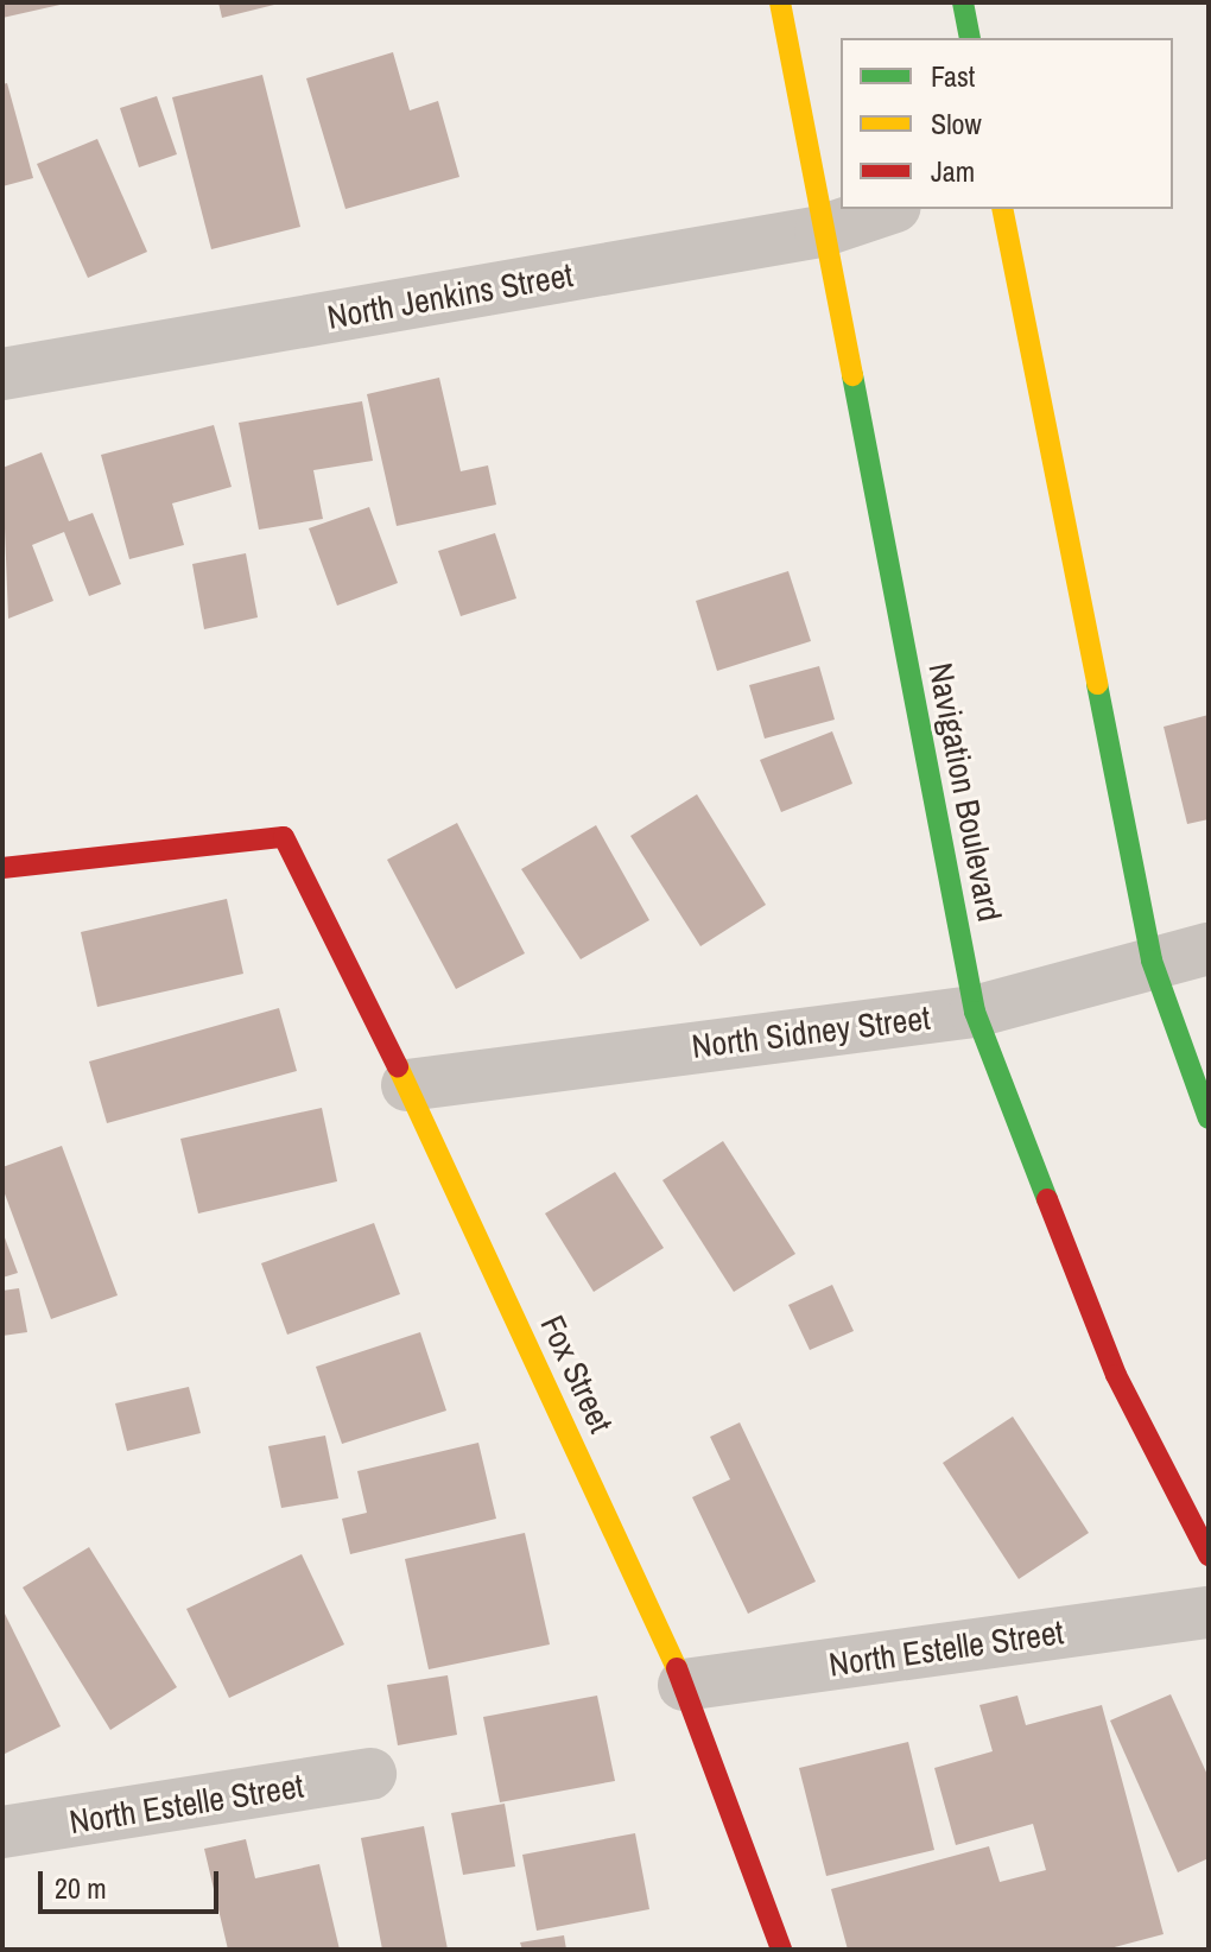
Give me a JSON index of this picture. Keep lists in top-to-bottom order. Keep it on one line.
{"streets":{"main road":["Navigation Boulevard","Fox Street"],"street":["North Jenkins Street","North Sidney Street","North Estelle Street"]},"crossings":[["North Jenkins Street","Navigation Boulevard"],["Navigation Boulevard","North Sidney Street"],["North Sidney Street","Fox Street"],["Fox Street","North Estelle Street"]],"legend":["Fast","Slow","Jam"],"scale_bar":"20 m"}
